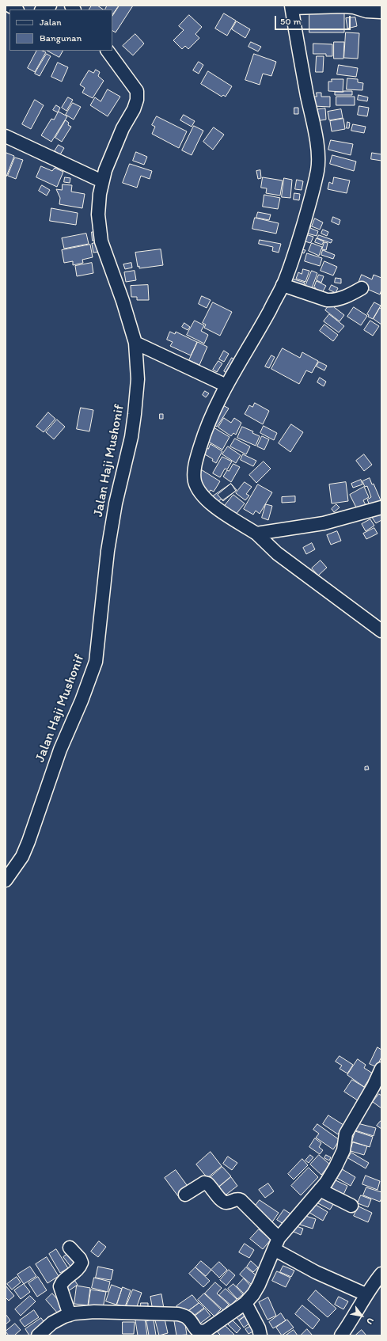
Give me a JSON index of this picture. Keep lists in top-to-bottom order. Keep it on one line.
{"streets":{"street":["Jalan Haji Mushonif"]},"legend":["Jalan","Bangunan"],"scale_bar":"50 m","north":"bottom right"}
